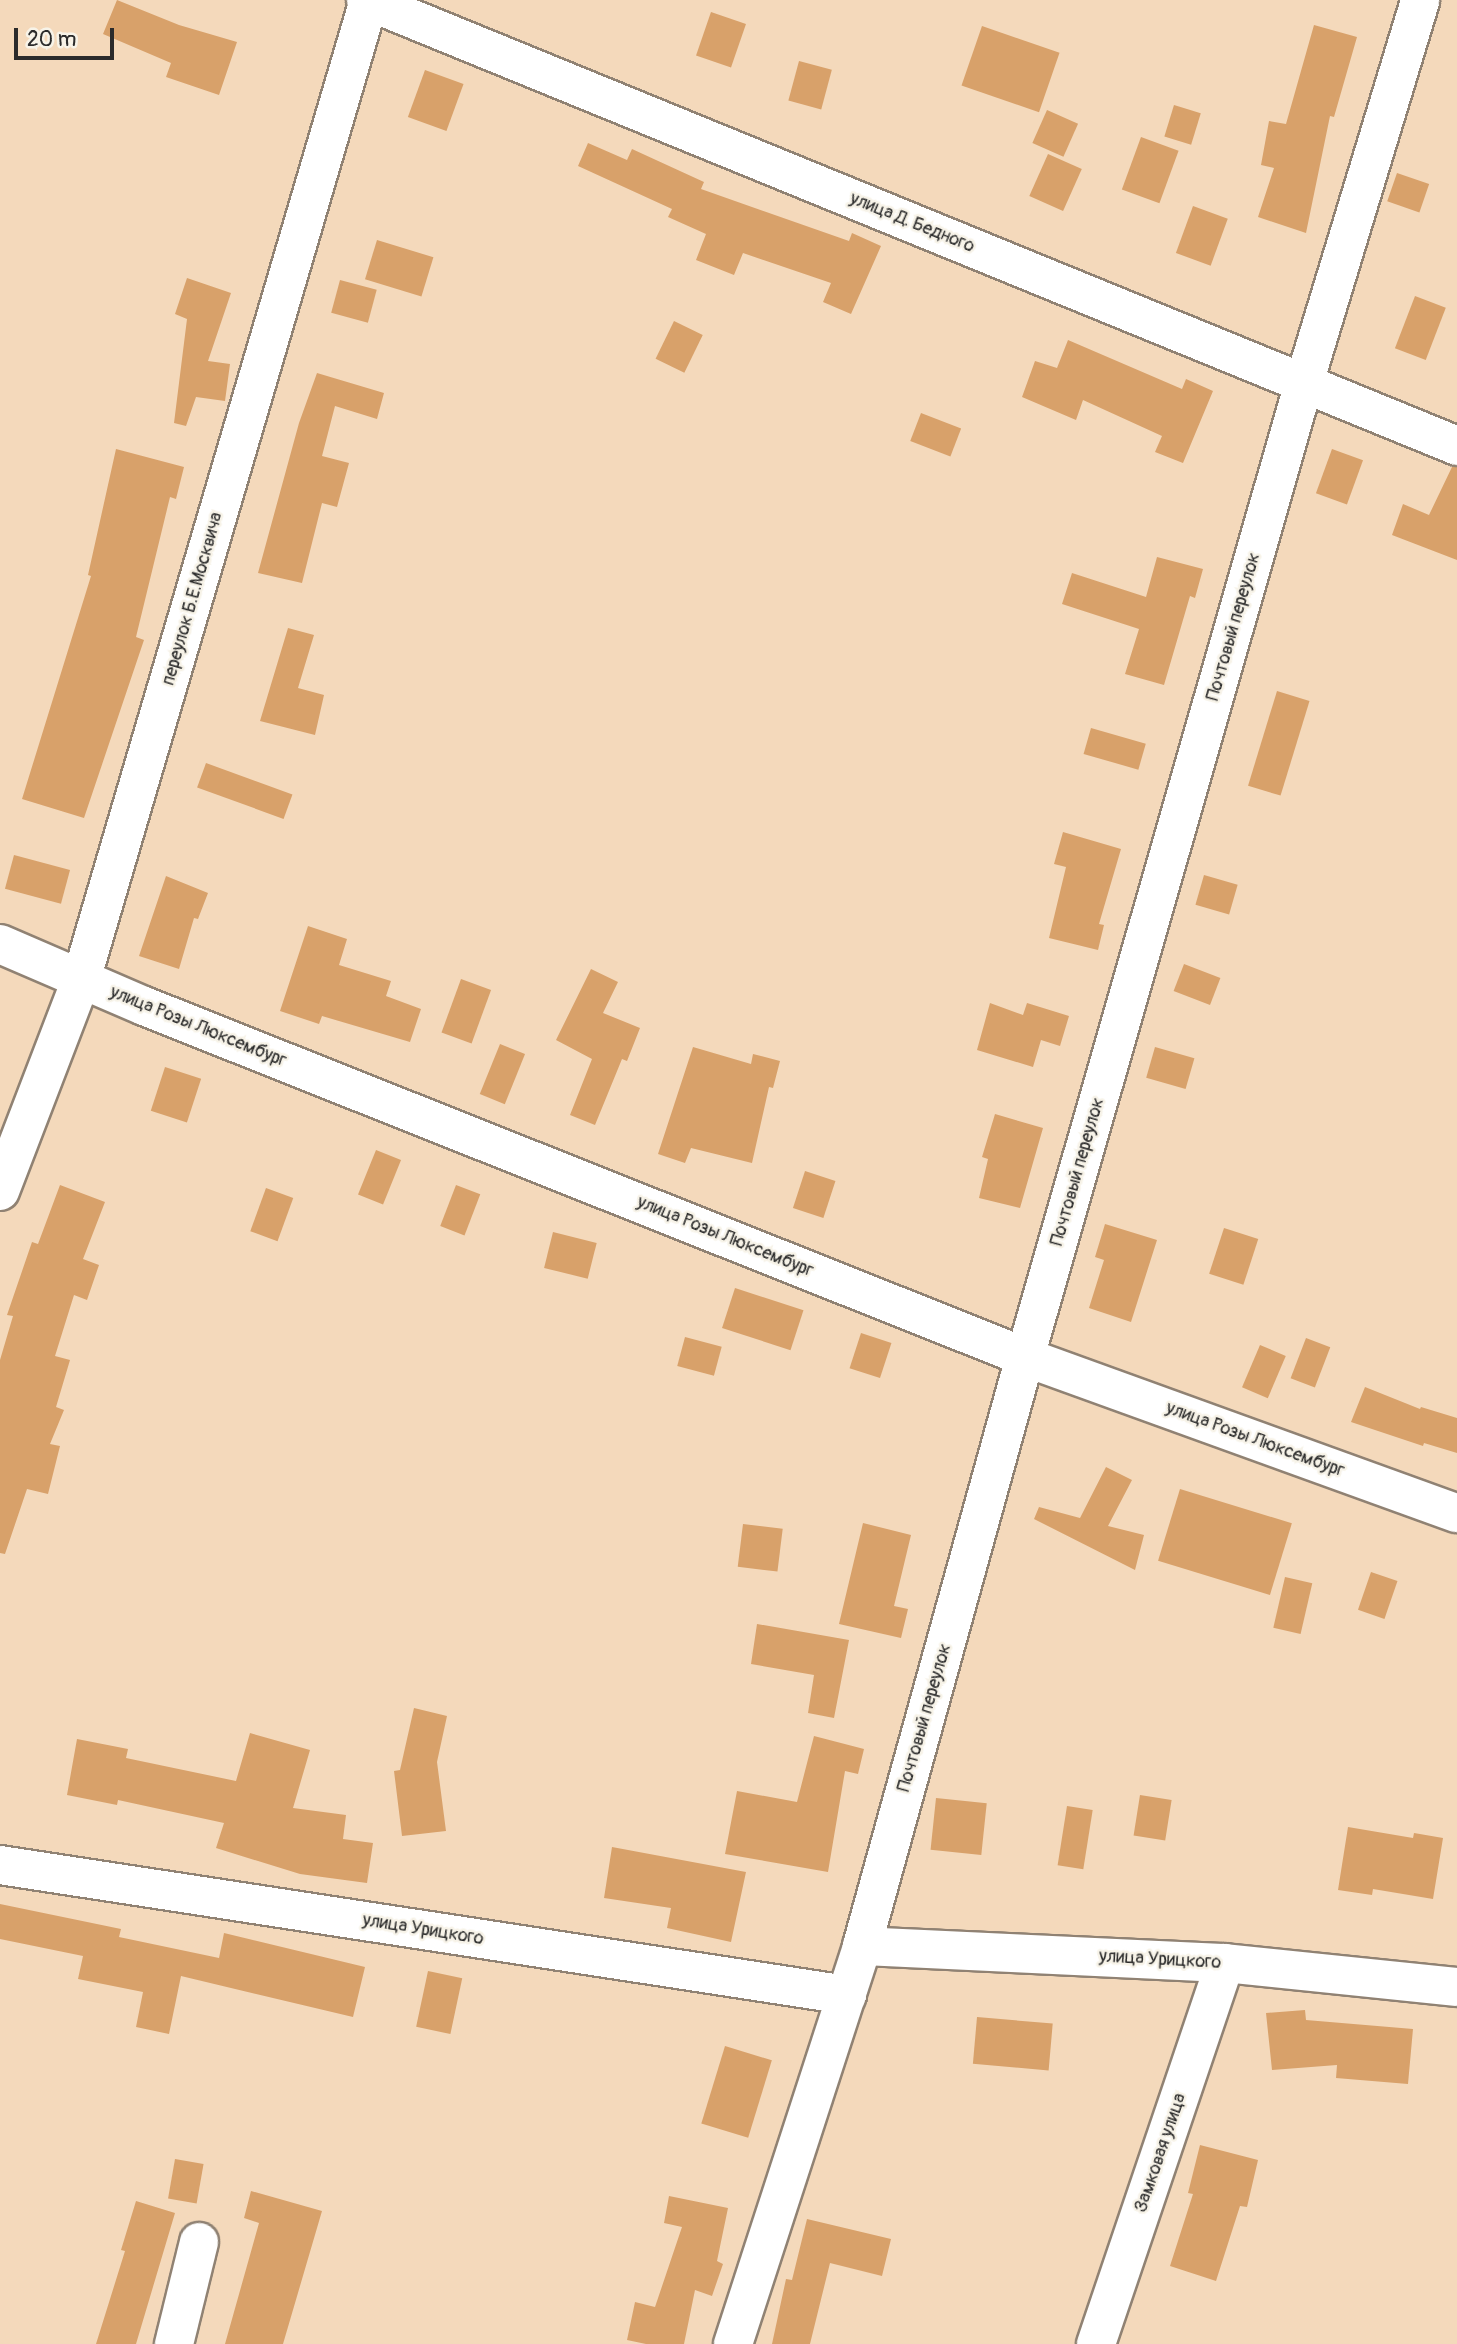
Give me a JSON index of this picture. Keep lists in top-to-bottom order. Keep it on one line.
{"streets":{"street":["улица Д. Бедного","переулок Б.Е.Москвича","Почтовый переулок","улица Розы Люксембург","улица Урицкого","Замковая улица"]},"crossings":[["улица Д. Бедного","переулок Б.Е.Москвича"],["улица Д. Бедного","Почтовый переулок"],["переулок Б.Е.Москвича","улица Розы Люксембург"],["Почтовый переулок","улица Розы Люксембург"],["Почтовый переулок","улица Урицкого"],["улица Урицкого","Замковая улица"]],"scale_bar":"20 m"}
